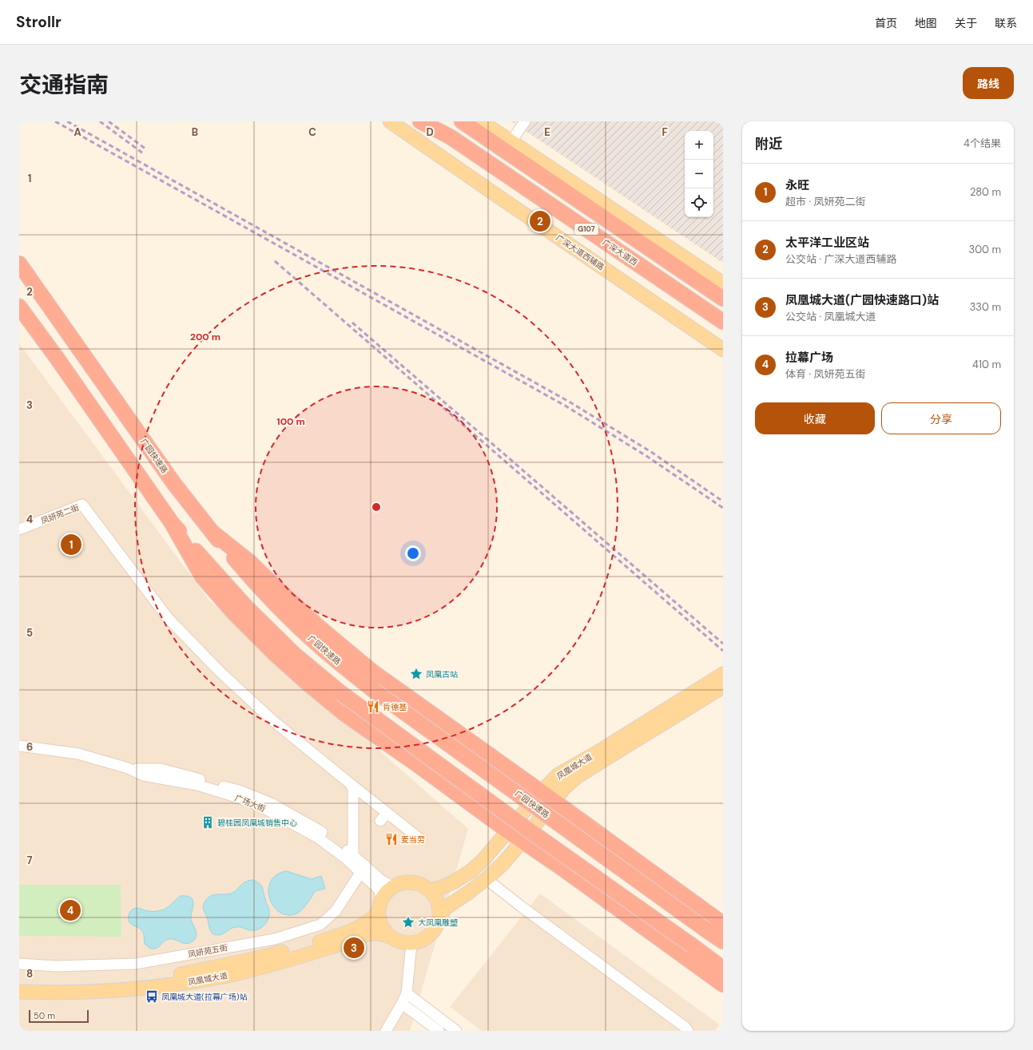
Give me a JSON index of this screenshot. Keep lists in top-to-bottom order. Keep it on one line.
{"streets":{"highway":["G107","广深大道西","广园快速路"],"main road":["广深大道西辅路","凤凰城大道"],"street":["凤妍苑二街","广场大街","凤妍苑五街"]},"crossings":[["凤凰城大道","广场大街"],["广场大街","凤妍苑五街"]],"places":{"place":["凤凰古站","大凤凰雕塑"],"restaurant":["肯德基","麦当劳"],"building":["碧桂园凤凰城销售中心"],"bus stop":["凤凰城大道(拉幕广场)站"]},"scale_bar":"50 m","page":{"header":"Strollr","nav":["首页","地图","关于","联系"],"title":"交通指南","buttons":["路线",["收藏","分享"]],"heading":["附近","4个结果"],"map_buttons":["+","−"],"list":[{"mark":"1","name":"永旺","note":"超市 · 凤妍苑二街","value":"280 m"},{"mark":"2","name":"太平洋工业区站","note":"公交站 · 广深大道西辅路","value":"300 m"},{"mark":"3","name":"凤凰城大道(广园快速路口)站","note":"公交站 · 凤凰城大道","value":"330 m"},{"mark":"4","name":"拉幕广场","note":"体育 · 凤妍苑五街","value":"410 m"}],"pins":["2","1","4","3"],"scale":"50 m"},"grid":{"columns":["A","B","C","D","E","F"],"rows":["1","2","3","4","5","6","7","8"]},"rings":["200 m","100 m"]}
